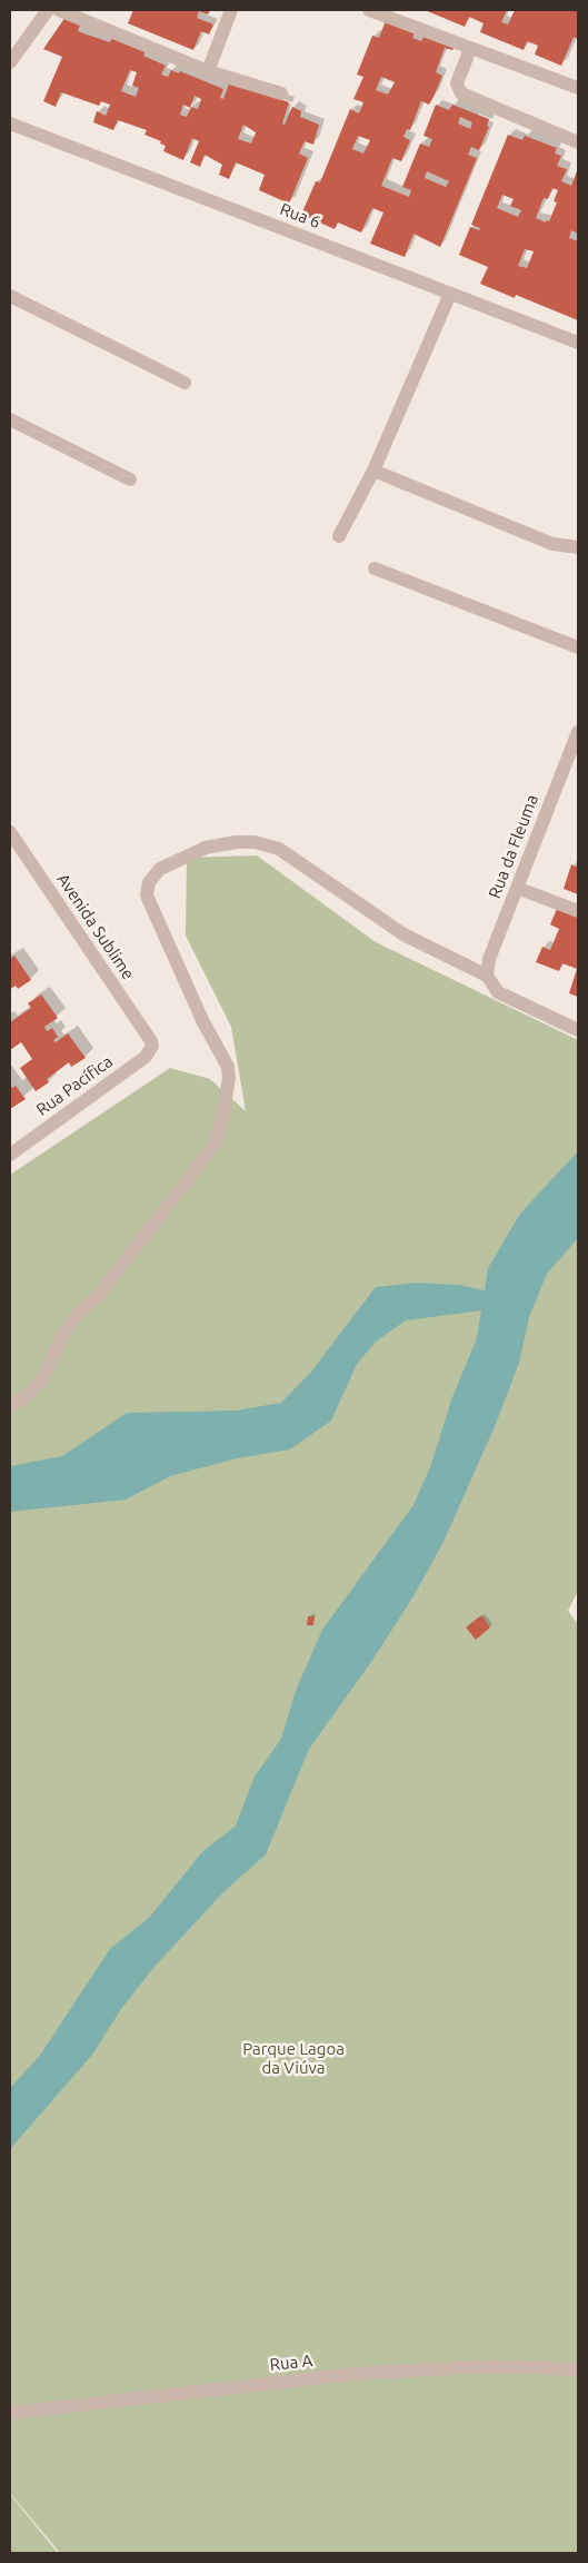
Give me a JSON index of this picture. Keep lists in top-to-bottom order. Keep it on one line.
{"streets":{"street":["Rua 6","Rua da Fleuma","Avenida Sublime","Rua Pacífica","Rua A"]},"crossings":[["Avenida Sublime","Rua Pacífica"]],"parks":["Parque Lagoa da Viúva"]}
